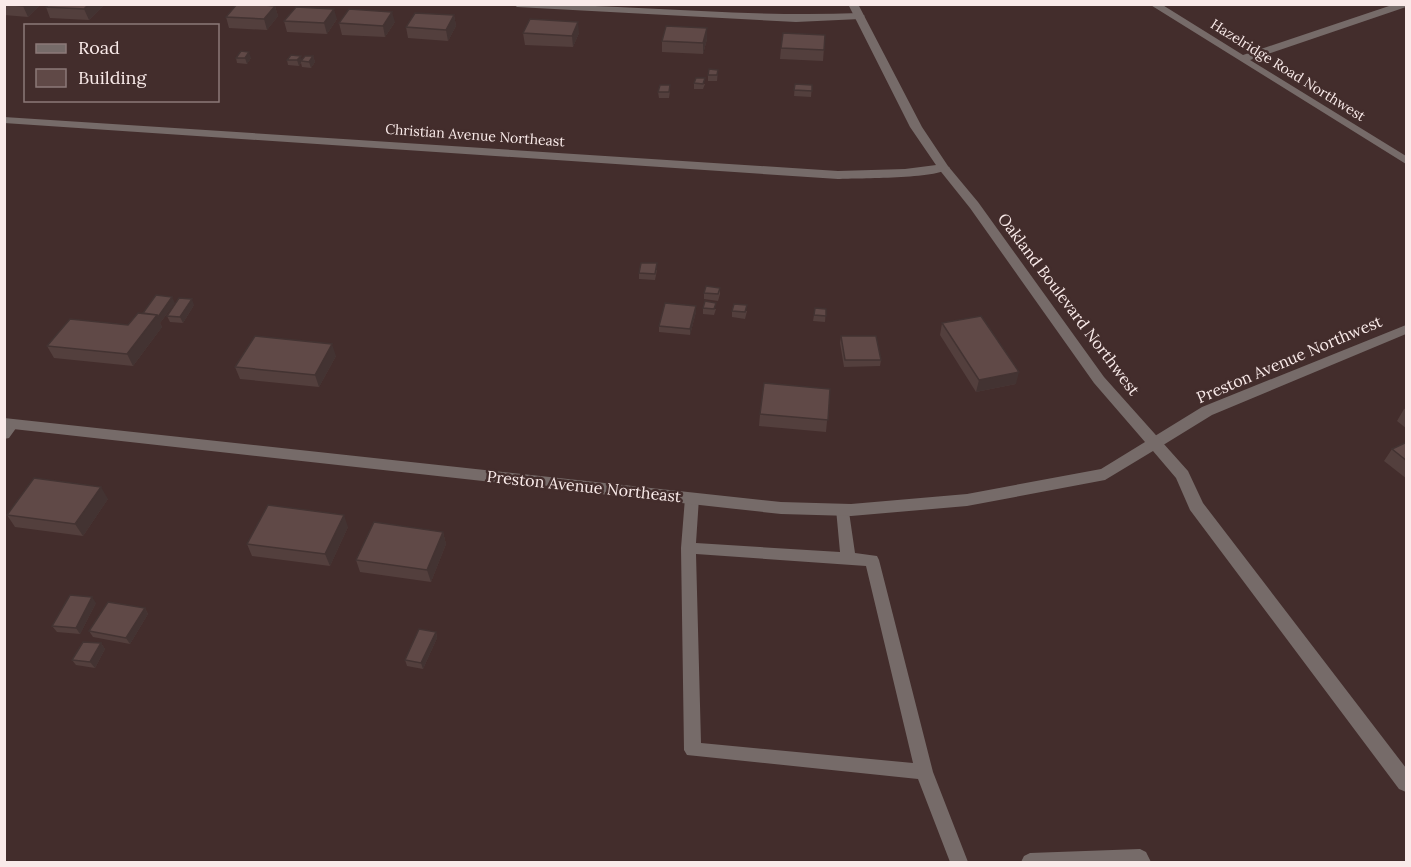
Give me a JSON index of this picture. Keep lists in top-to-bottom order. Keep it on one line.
{"streets":{"street":["Hazelridge Road Northwest","Christian Avenue Northeast","Oakland Boulevard Northwest","Preston Avenue Northwest","Preston Avenue Northeast"]},"crossings":[["Christian Avenue Northeast","Oakland Boulevard Northwest"],["Oakland Boulevard Northwest","Preston Avenue Northwest"],["Oakland Boulevard Northwest","Preston Avenue Northeast"],["Preston Avenue Northwest","Preston Avenue Northeast"]],"legend":["Road","Building"]}
